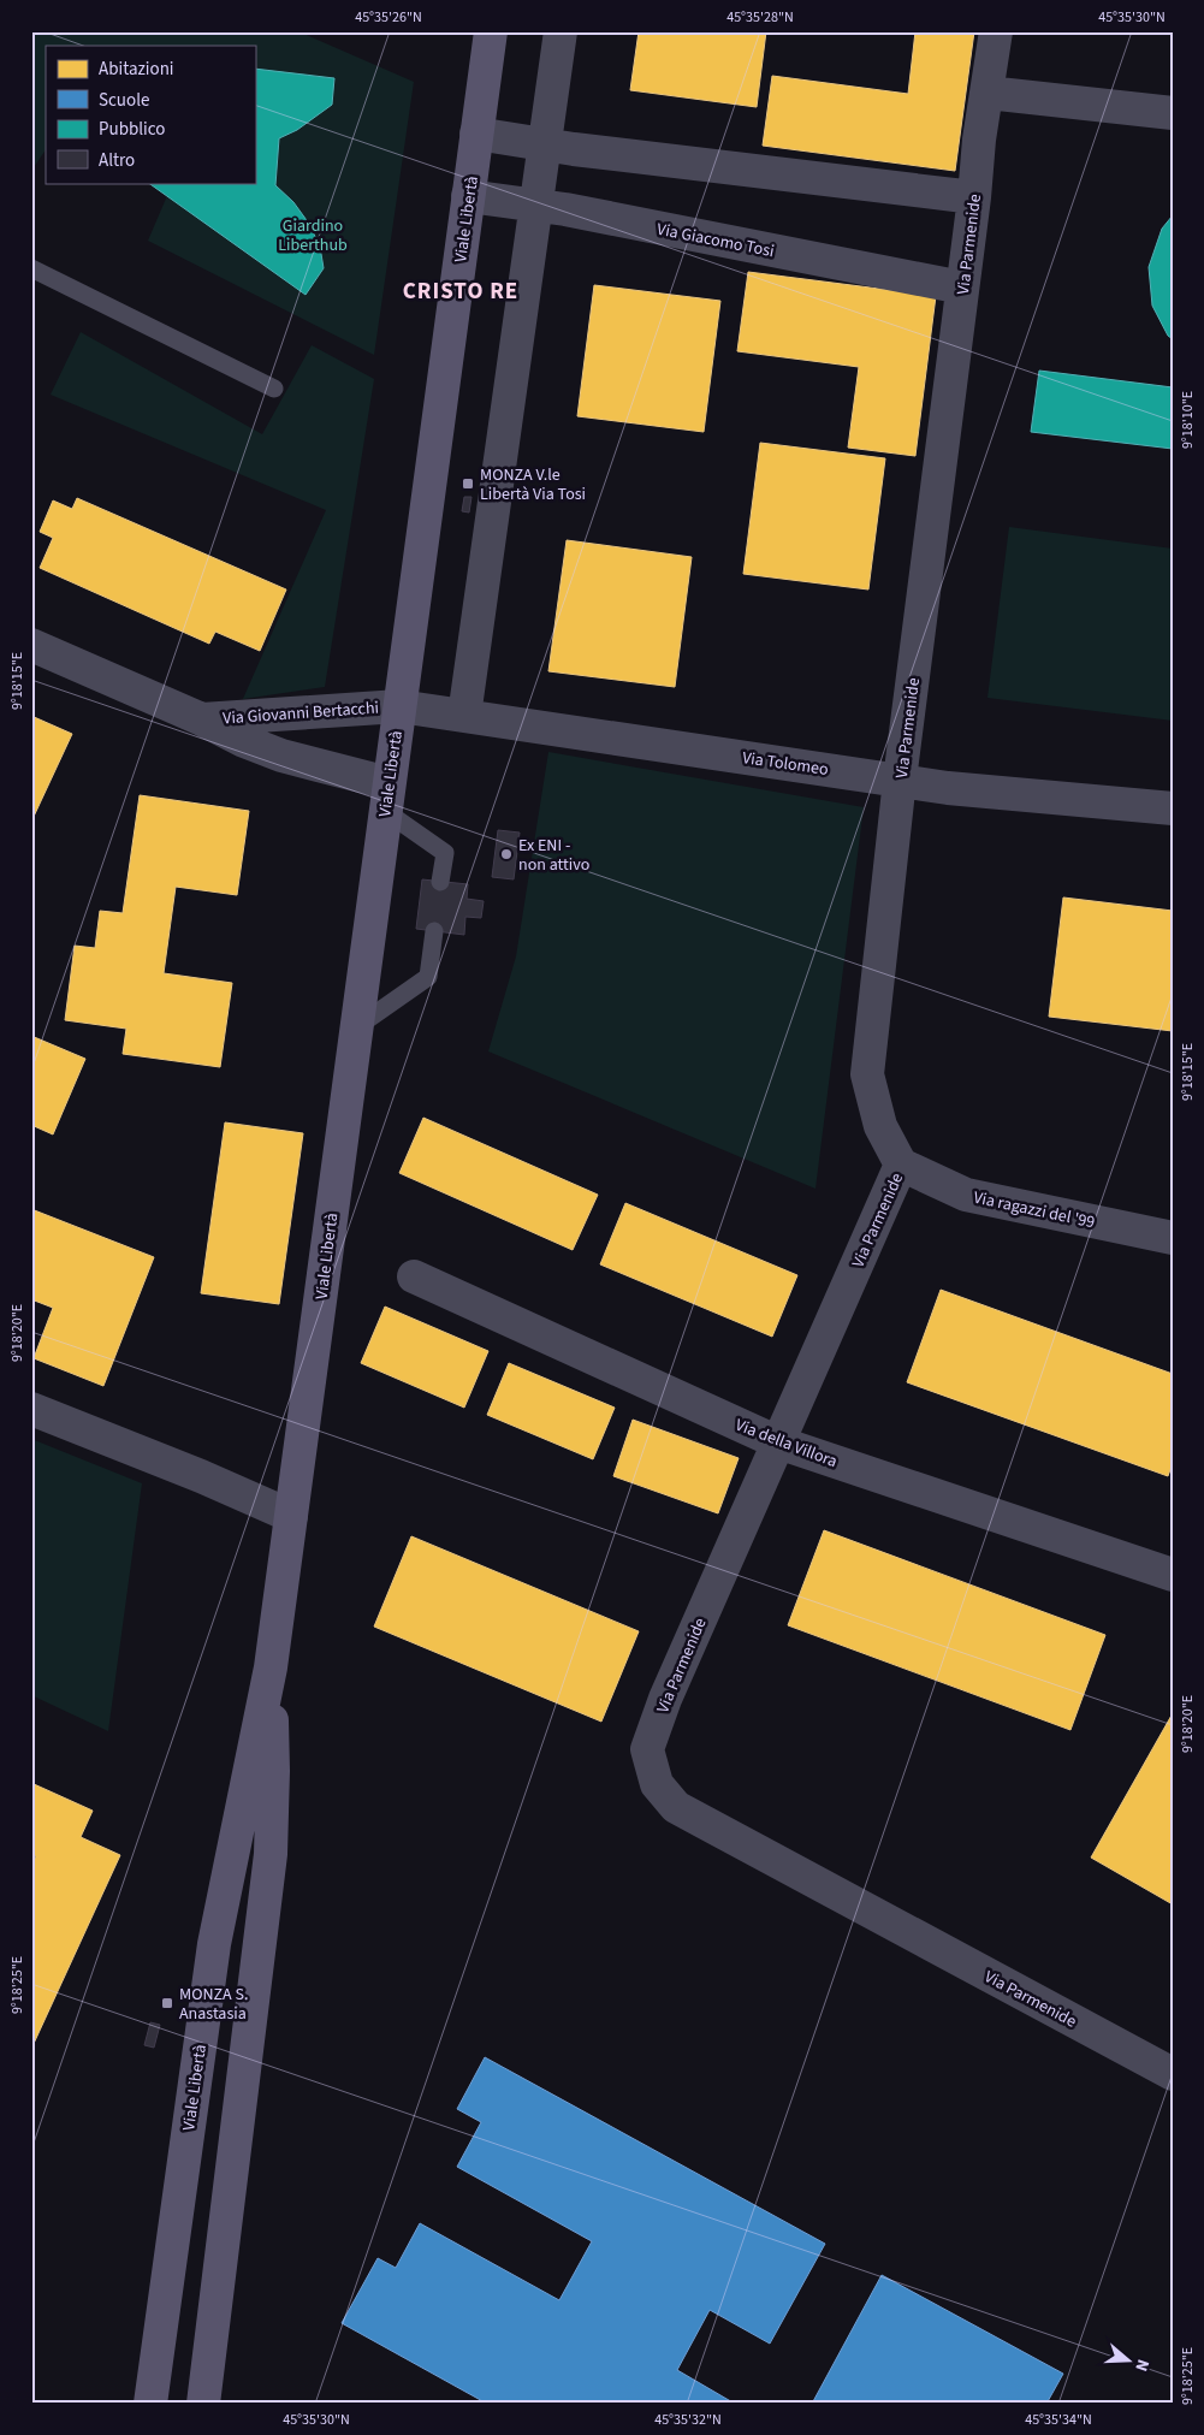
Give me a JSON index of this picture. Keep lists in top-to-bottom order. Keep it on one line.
{"streets":{"main road":["Viale Libertà"],"street":["Via Giacomo Tosi","Via Parmenide","Via Giovanni Bertacchi","Via Tolomeo","Via ragazzi del '99","Via della Villora"]},"crossings":[["Viale Libertà","Via Giacomo Tosi"],["Viale Libertà","Via Giovanni Bertacchi"],["Viale Libertà","Via Tolomeo"],["Via Giacomo Tosi","Via Parmenide"],["Via Parmenide","Via Tolomeo"],["Via Parmenide","Via ragazzi del '99"],["Via Parmenide","Via della Villora"],["Via Giovanni Bertacchi","Via Tolomeo"]],"districts":["CRISTO RE"],"parks":["Giardino Liberthub"],"places":{"transit":["MONZA V.le Libertà Via Tosi","MONZA S. Anastasia"],"other":["Ex ENI - non attivo"]},"legend":["Abitazioni","Scuole","Pubblico","Altro"],"north":"right","coordinates":["45°35'26\"N","45°35'28\"N","45°35'30\"N","9°18'10\"E","9°18'15\"E","9°18'20\"E","9°18'25\"E","45°35'32\"N","45°35'34\"N"]}
